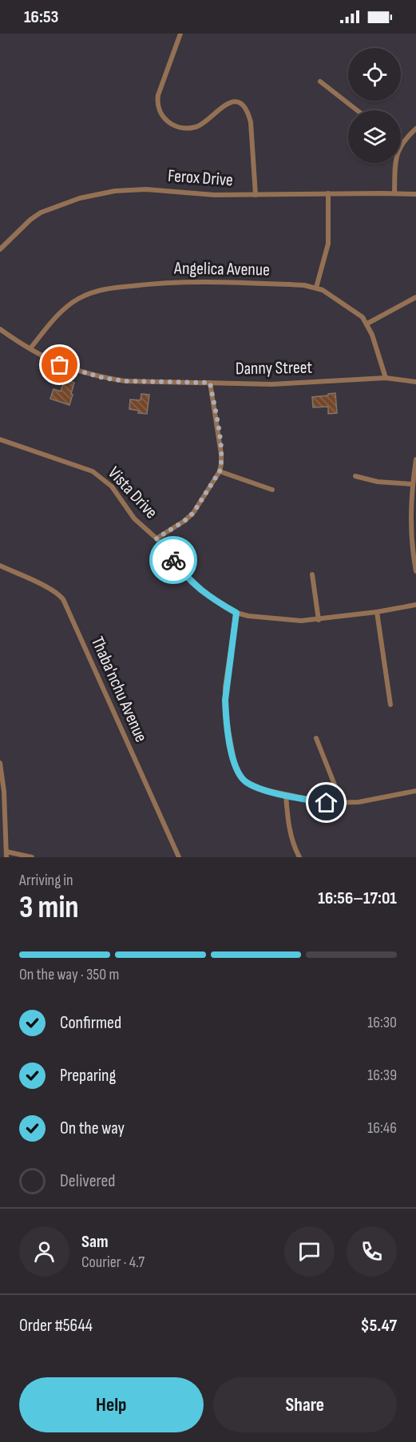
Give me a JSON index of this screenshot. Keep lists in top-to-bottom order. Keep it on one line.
{"streets":{"street":["Ferox Drive","Angelica Avenue","Danny Street","Vista Drive","Thaba'nchu Avenue"]},"crossings":[["Angelica Avenue","Danny Street"]],"page":{"status":"16:53","heading":["3 min","Arriving in","16:56–17:01"],"panel":["Sam","Courier · 4.7","Order #5644","$5.47"],"bar":"On the way · 350 m","list":[["Confirmed","16:30"],["Preparing","16:39"],["On the way","16:46"],"Delivered"],"buttons":["Help","Share"]}}
